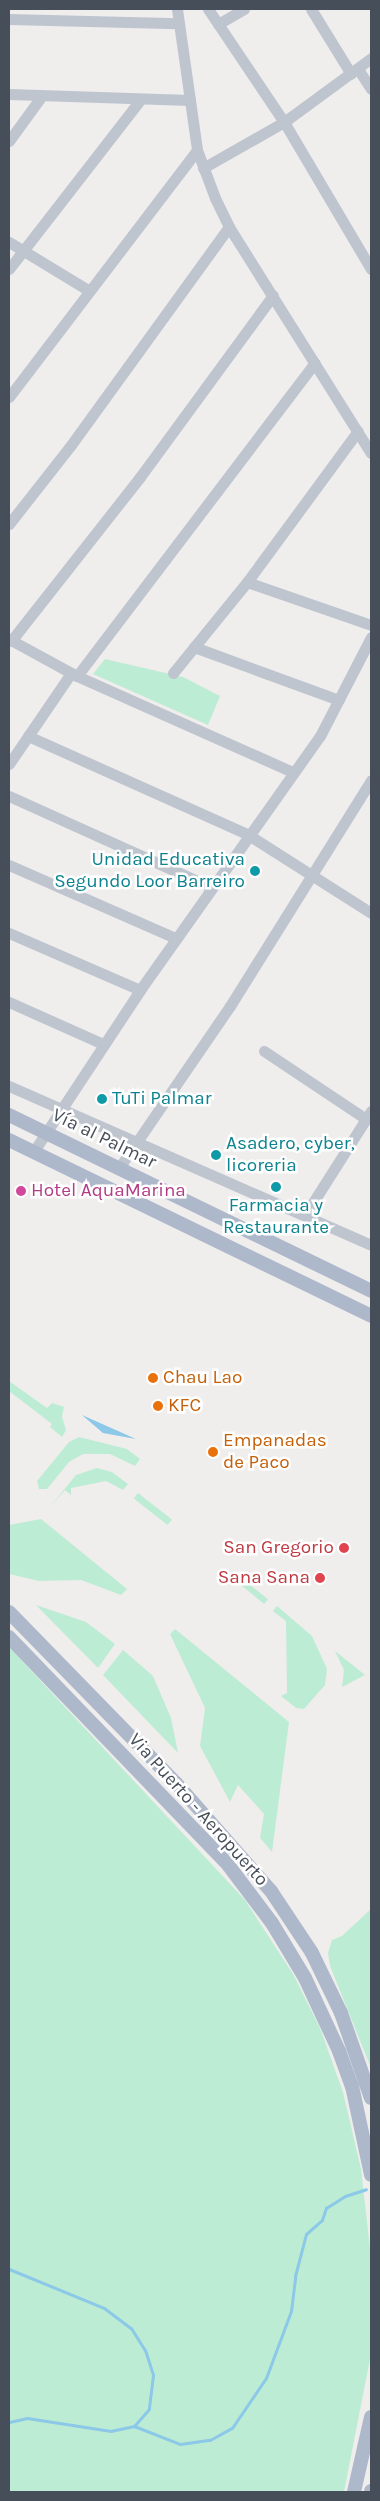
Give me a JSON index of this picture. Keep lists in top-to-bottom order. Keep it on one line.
{"streets":{"main road":["Vía al Palmar","Via Puerto - Aeropuerto"]},"places":["Unidad Educativa Segundo Loor Barreiro","TuTi Palmar","Asadero, cyber, licoreria","Farmacia y Restaurante","Hotel AquaMarina","Chau Lao","KFC","Empanadas de Paco","San Gregorio","Sana Sana"]}
